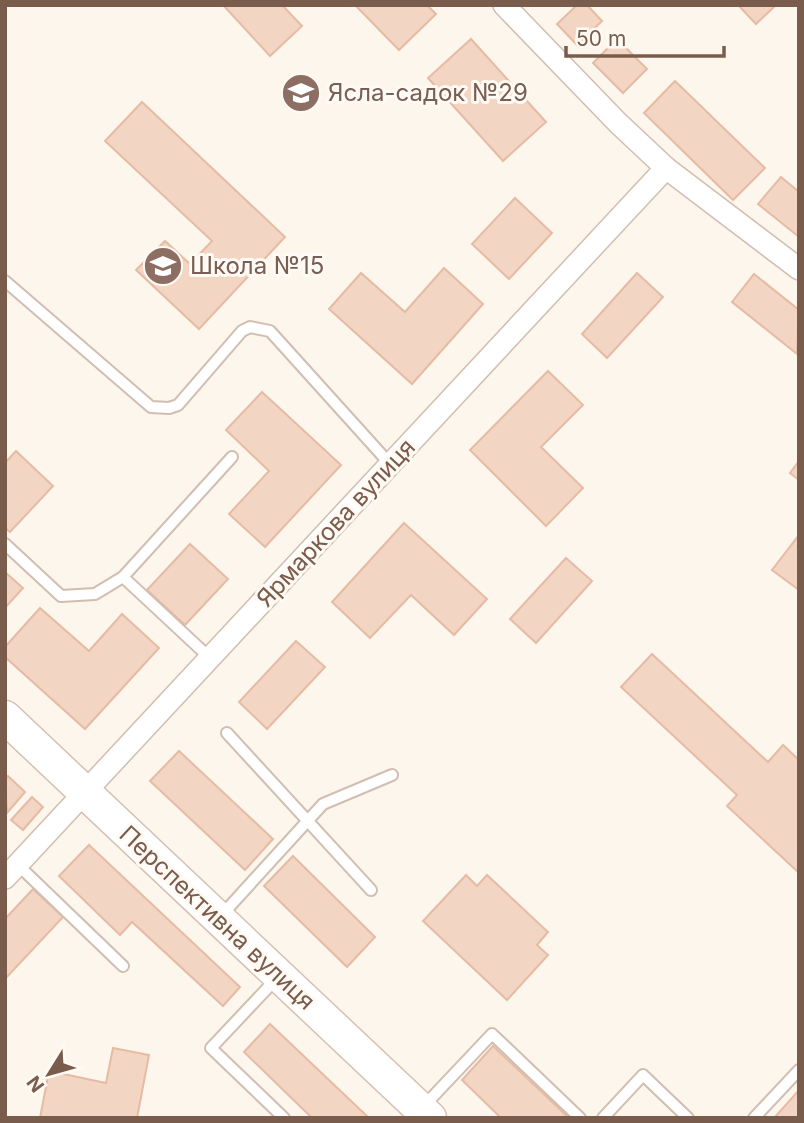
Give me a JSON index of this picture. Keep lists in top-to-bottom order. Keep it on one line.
{"streets":{"street":["Ярмаркова вулиця","Перспективна вулиця"]},"crossings":[["Ярмаркова вулиця","Перспективна вулиця"]],"places":{"school or university":["Ясла-садок №29","Школа №15"]},"scale_bar":"50 m","north":"bottom left"}
